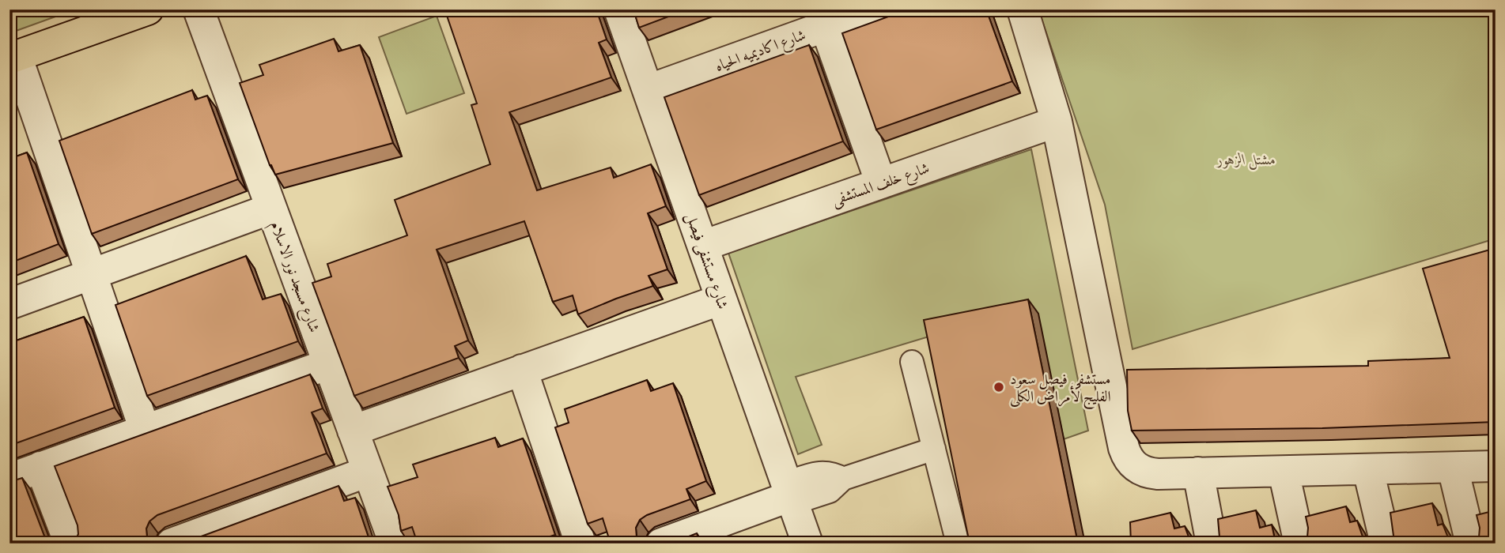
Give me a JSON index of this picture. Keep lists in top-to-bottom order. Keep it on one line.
{"streets":{"street":["شارع اكاديميه الحياه","شارع خلف المستشفى","شارع مستشفى فيصل","شارع مسجد نور الاسلام"]},"crossings":[["شارع اكاديميه الحياه","شارع مستشفى فيصل"],["شارع خلف المستشفى","شارع مستشفى فيصل"]],"parks":["مشتل الزهور"],"places":["مستشفى فيصل سعود الفليج لأمراض الكلى"]}
